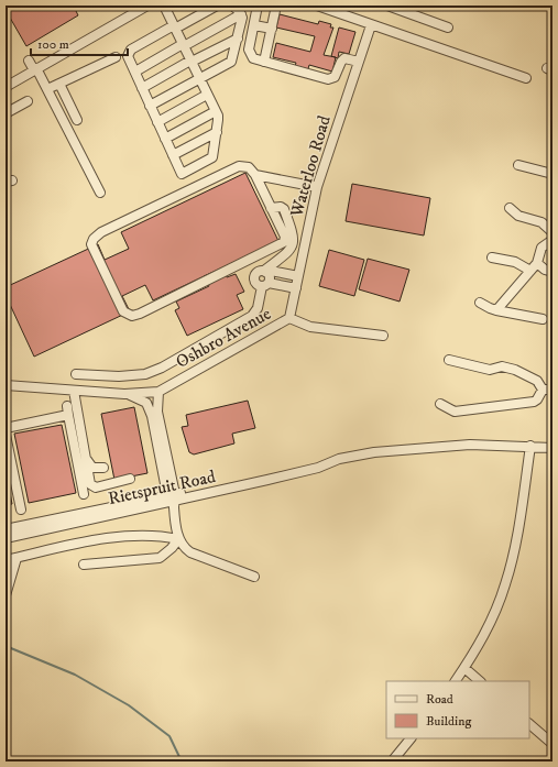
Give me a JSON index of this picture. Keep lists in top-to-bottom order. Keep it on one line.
{"streets":{"street":["Waterloo Road","Oshbro Avenue","Rietspruit Road"]},"crossings":[["Waterloo Road","Oshbro Avenue"]],"legend":["Road","Building"],"scale_bar":"100 m"}
